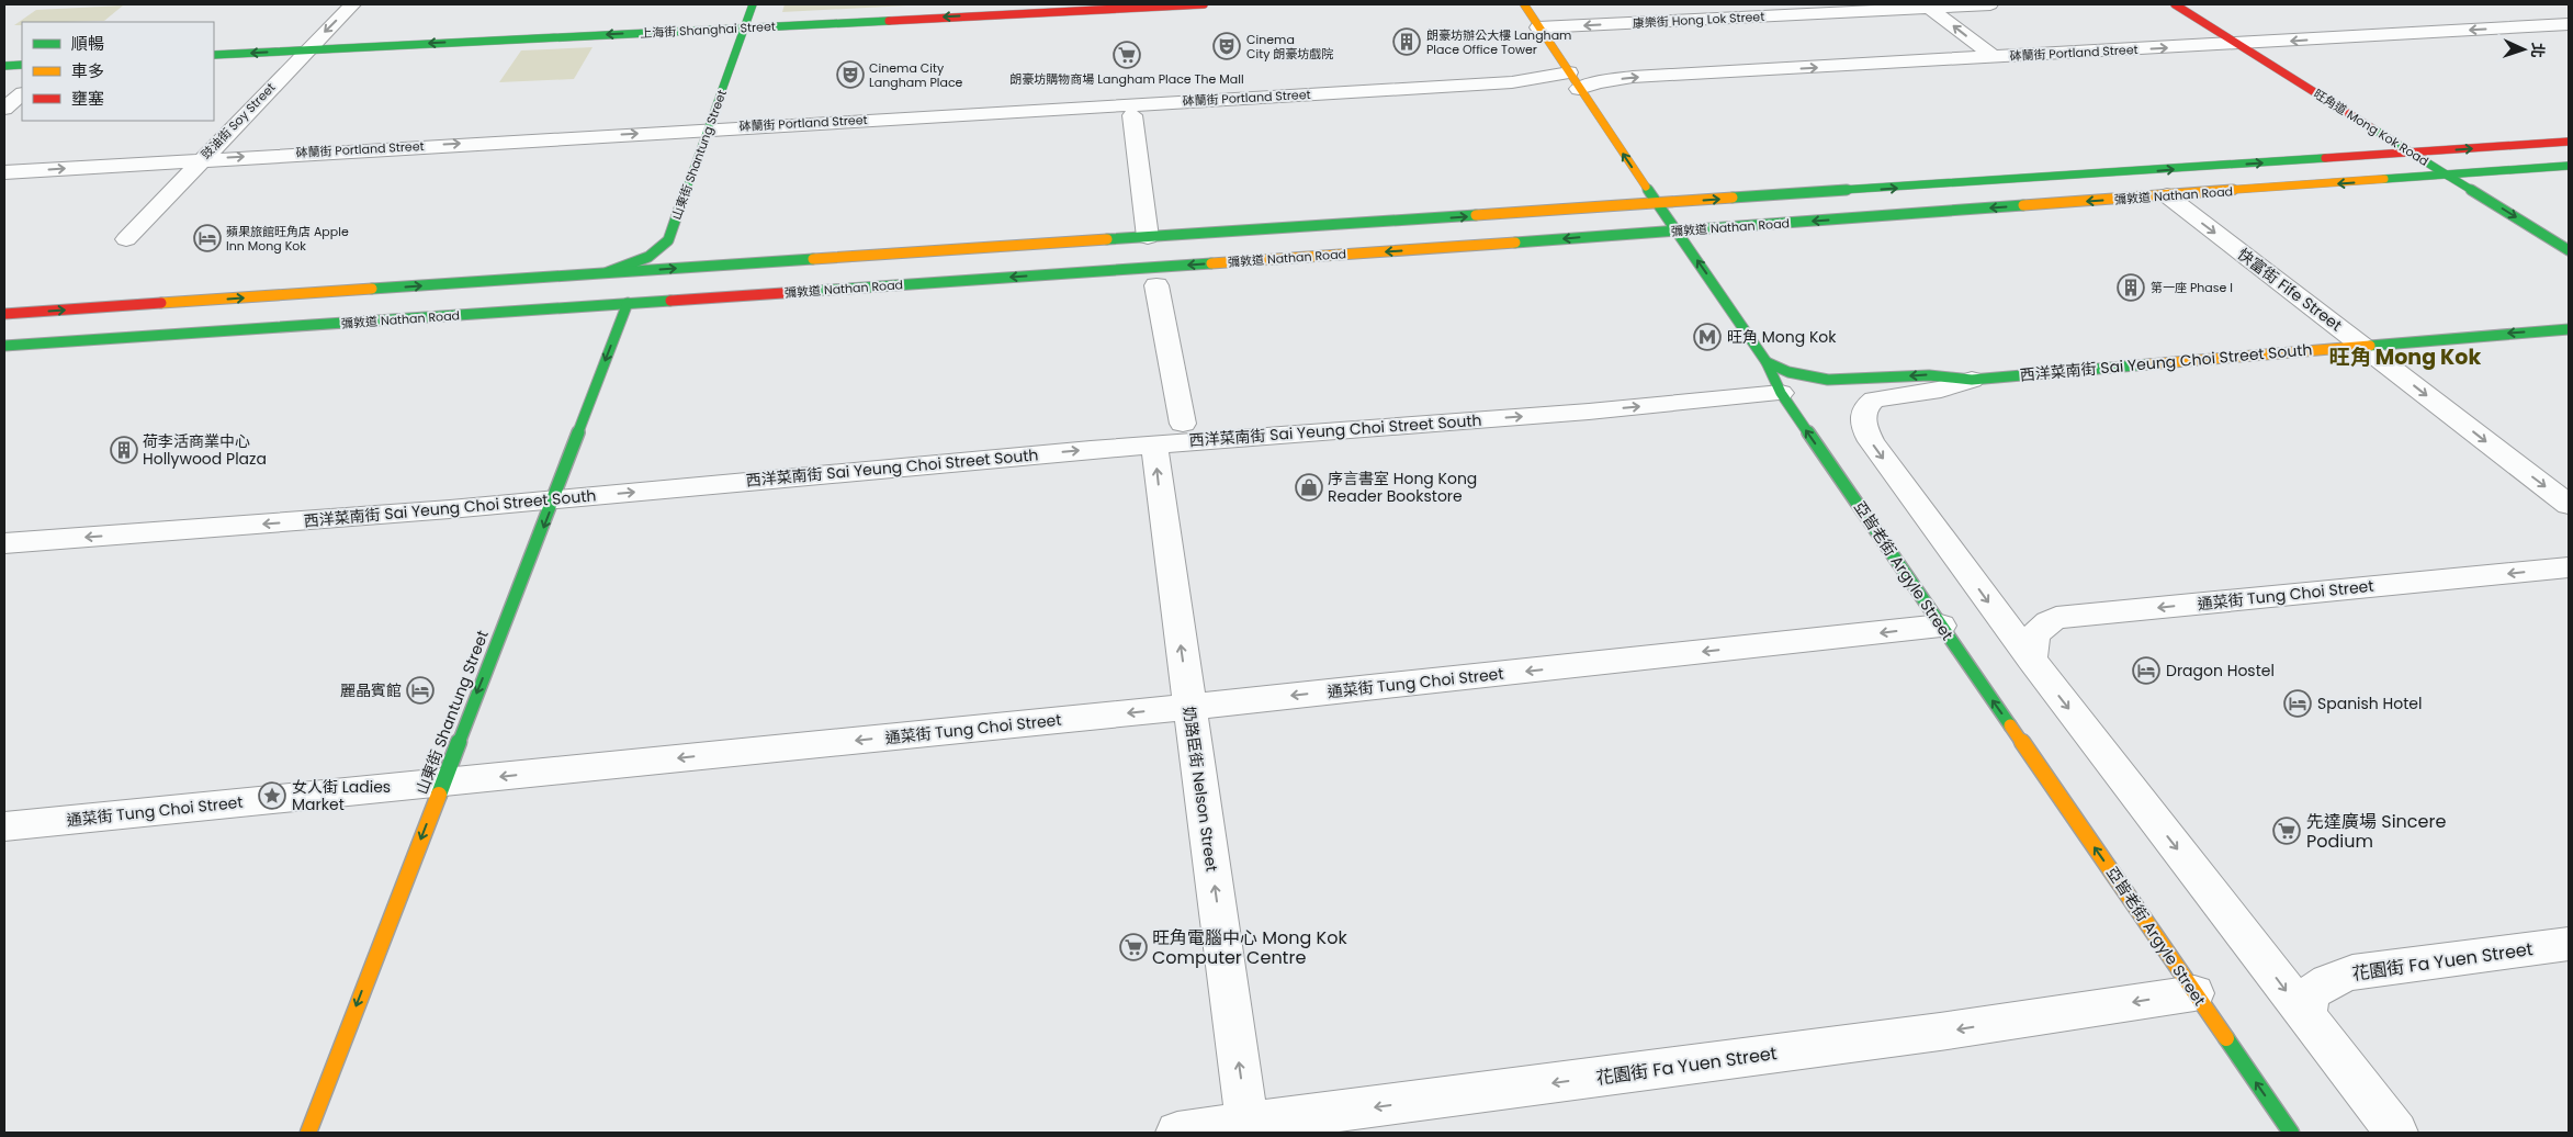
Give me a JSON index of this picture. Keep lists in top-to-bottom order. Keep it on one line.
{"streets":{"main road":["上海街 Shanghai Street","旺角道 Mong Kok Road","山東街 Shantung Street","彌敦道 Nathan Road","西洋菜南街 Sai Yeung Choi Street South","亞皆老街 Argyle Street"],"street":["康樂街 Hong Lok Street","砵蘭街 Portland Street","豉油街 Soy Street","快富街 Fife Street","通菜街 Tung Choi Street","奶路臣街 Nelson Street","花園街 Fa Yuen Street"]},"crossings":[["康樂街 Hong Lok Street","亞皆老街 Argyle Street"],["上海街 Shanghai Street","豉油街 Soy Street"],["上海街 Shanghai Street","山東街 Shantung Street"],["砵蘭街 Portland Street","豉油街 Soy Street"],["砵蘭街 Portland Street","旺角道 Mong Kok Road"],["砵蘭街 Portland Street","山東街 Shantung Street"],["砵蘭街 Portland Street","亞皆老街 Argyle Street"],["旺角道 Mong Kok Road","彌敦道 Nathan Road"],["山東街 Shantung Street","彌敦道 Nathan Road"],["山東街 Shantung Street","西洋菜南街 Sai Yeung Choi Street South"],["山東街 Shantung Street","通菜街 Tung Choi Street"],["彌敦道 Nathan Road","快富街 Fife Street"],["彌敦道 Nathan Road","亞皆老街 Argyle Street"],["快富街 Fife Street","西洋菜南街 Sai Yeung Choi Street South"],["西洋菜南街 Sai Yeung Choi Street South","亞皆老街 Argyle Street"],["西洋菜南街 Sai Yeung Choi Street South","奶路臣街 Nelson Street"],["亞皆老街 Argyle Street","通菜街 Tung Choi Street"],["亞皆老街 Argyle Street","花園街 Fa Yuen Street"],["通菜街 Tung Choi Street","奶路臣街 Nelson Street"],["奶路臣街 Nelson Street","花園街 Fa Yuen Street"]],"one_way":["康樂街 Hong Lok Street","上海街 Shanghai Street","山東街 Shantung Street","快富街 Fife Street","亞皆老街 Argyle Street","通菜街 Tung Choi Street","奶路臣街 Nelson Street","花園街 Fa Yuen Street"],"districts":["旺角 Mong Kok"],"places":{"building":["朗豪坊辦公大樓 Langham Place Office Tower","第一座 Phase I","荷李活商業中心 Hollywood Plaza"],"theatre":["Cinema City 朗豪坊戲院","Cinema City Langham Place"],"supermarket":["朗豪坊購物商場 Langham Place The Mall","先達廣場 Sincere Podium","旺角電腦中心 Mong Kok Computer Centre"],"hotel":["蘋果旅館旺角店 Apple Inn Mong Kok","Dragon Hostel","麗晶賓館","Spanish Hotel"],"metro station":["旺角 Mong Kok"],"shop":["序言書室 Hong Kong Reader Bookstore"],"place":["女人街 Ladies Market"]},"legend":["順暢","車多","壅塞"],"north":"right"}
